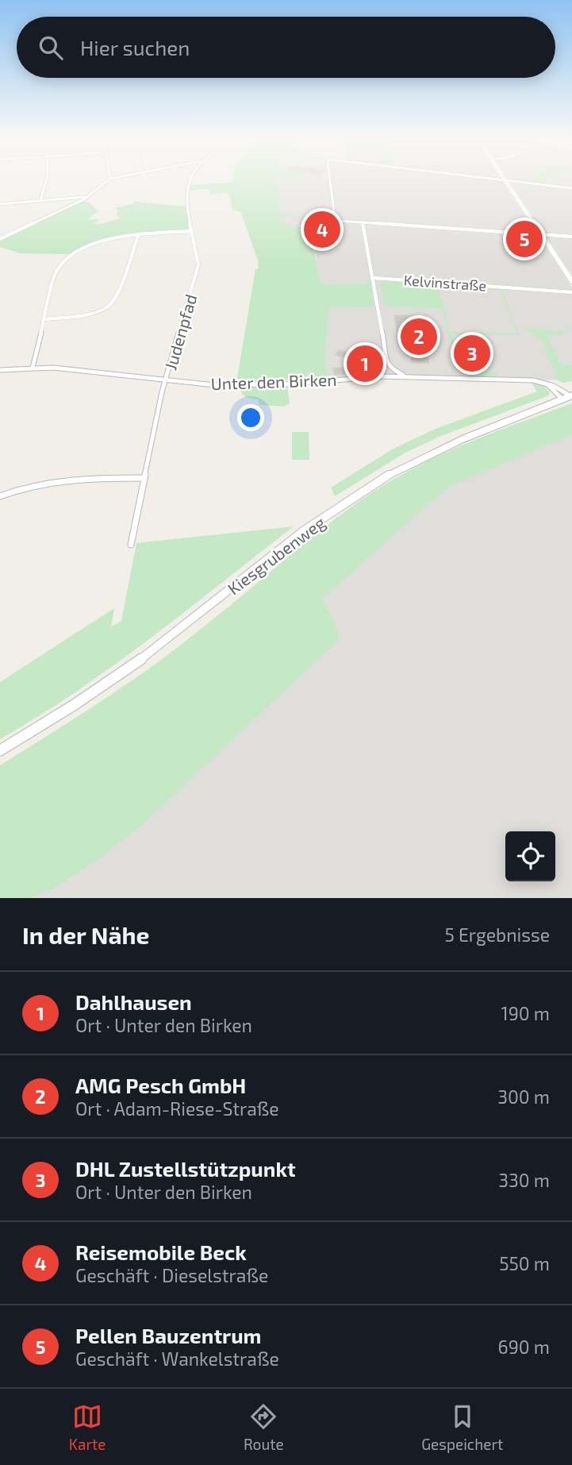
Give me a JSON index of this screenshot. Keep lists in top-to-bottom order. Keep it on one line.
{"streets":{"main road":["Kiesgrubenweg"],"street":["Kelvinstraße","Judenpfad","Unter den Birken"]},"crossings":[["Judenpfad","Unter den Birken"],["Unter den Birken","Kiesgrubenweg"]],"page":{"search":"Hier suchen","pins":["4","5","2","3","1"],"heading":["In der Nähe","5 Ergebnisse"],"list":[{"mark":"1","name":"Dahlhausen","note":"Ort · Unter den Birken","value":"190 m"},{"mark":"2","name":"AMG Pesch GmbH","note":"Ort · Adam-Riese-Straße","value":"300 m"},{"mark":"3","name":"DHL Zustellstützpunkt","note":"Ort · Unter den Birken","value":"330 m"},{"mark":"4","name":"Reisemobile Beck","note":"Geschäft · Dieselstraße","value":"550 m"},{"mark":"5","name":"Pellen Bauzentrum","note":"Geschäft · Wankelstraße","value":"690 m"}],"nav":["Karte","Route","Gespeichert"]}}
